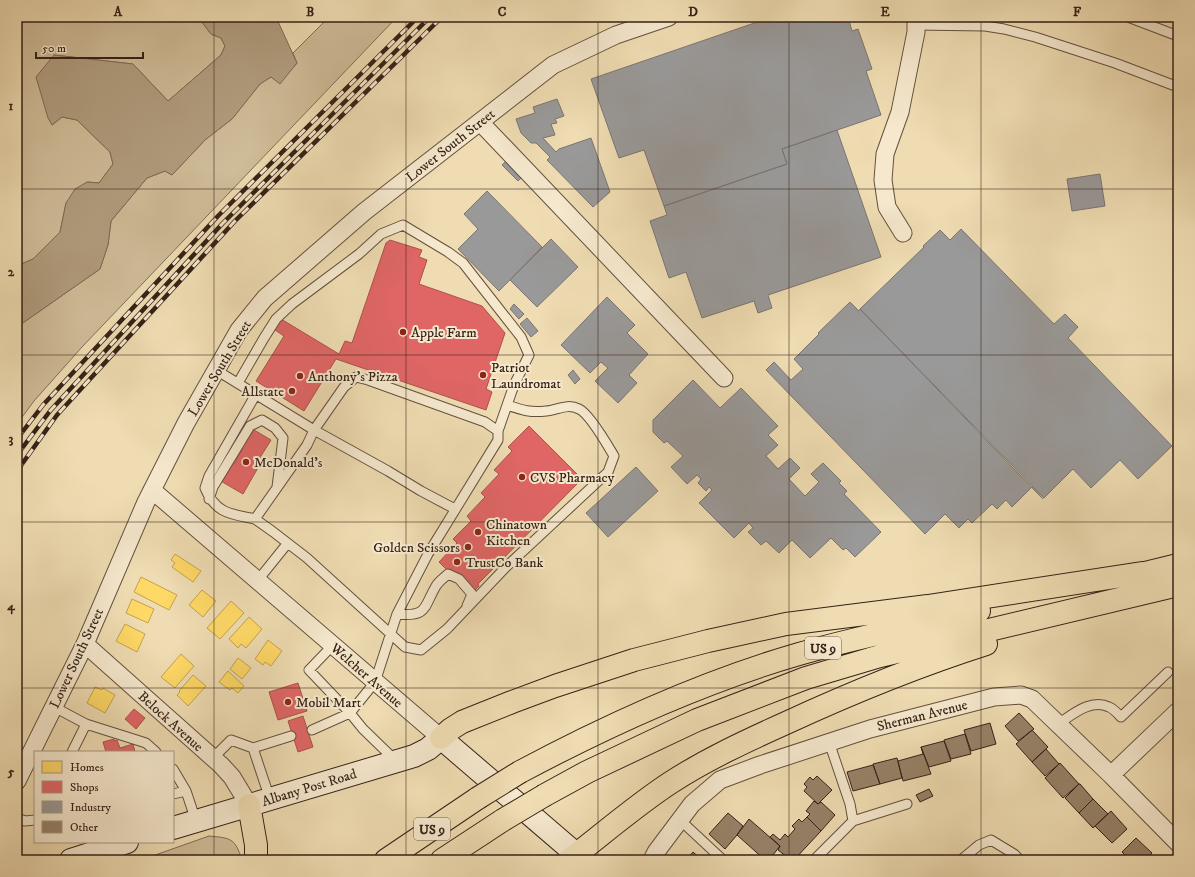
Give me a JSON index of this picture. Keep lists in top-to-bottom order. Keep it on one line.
{"streets":{"highway":["US 9"],"main road":["Welcher Avenue","Albany Post Road"],"street":["Lower South Street","Sherman Avenue","Belock Avenue"]},"crossings":[["Lower South Street","Welcher Avenue"],["Lower South Street","Belock Avenue"],["Welcher Avenue","Albany Post Road"],["Belock Avenue","Albany Post Road"]],"places":["Apple Farm","Patriot Laundromat","Anthony's Pizza","Allstate","McDonald's","CVS Pharmacy","Chinatown Kitchen","Golden Scissors","TrustCo Bank","Mobil Mart"],"legend":["Homes","Shops","Industry","Other"],"scale_bar":"50 m","grid":{"columns":["A","B","C","D","E","F"],"rows":["1","2","3","4","5"]}}
